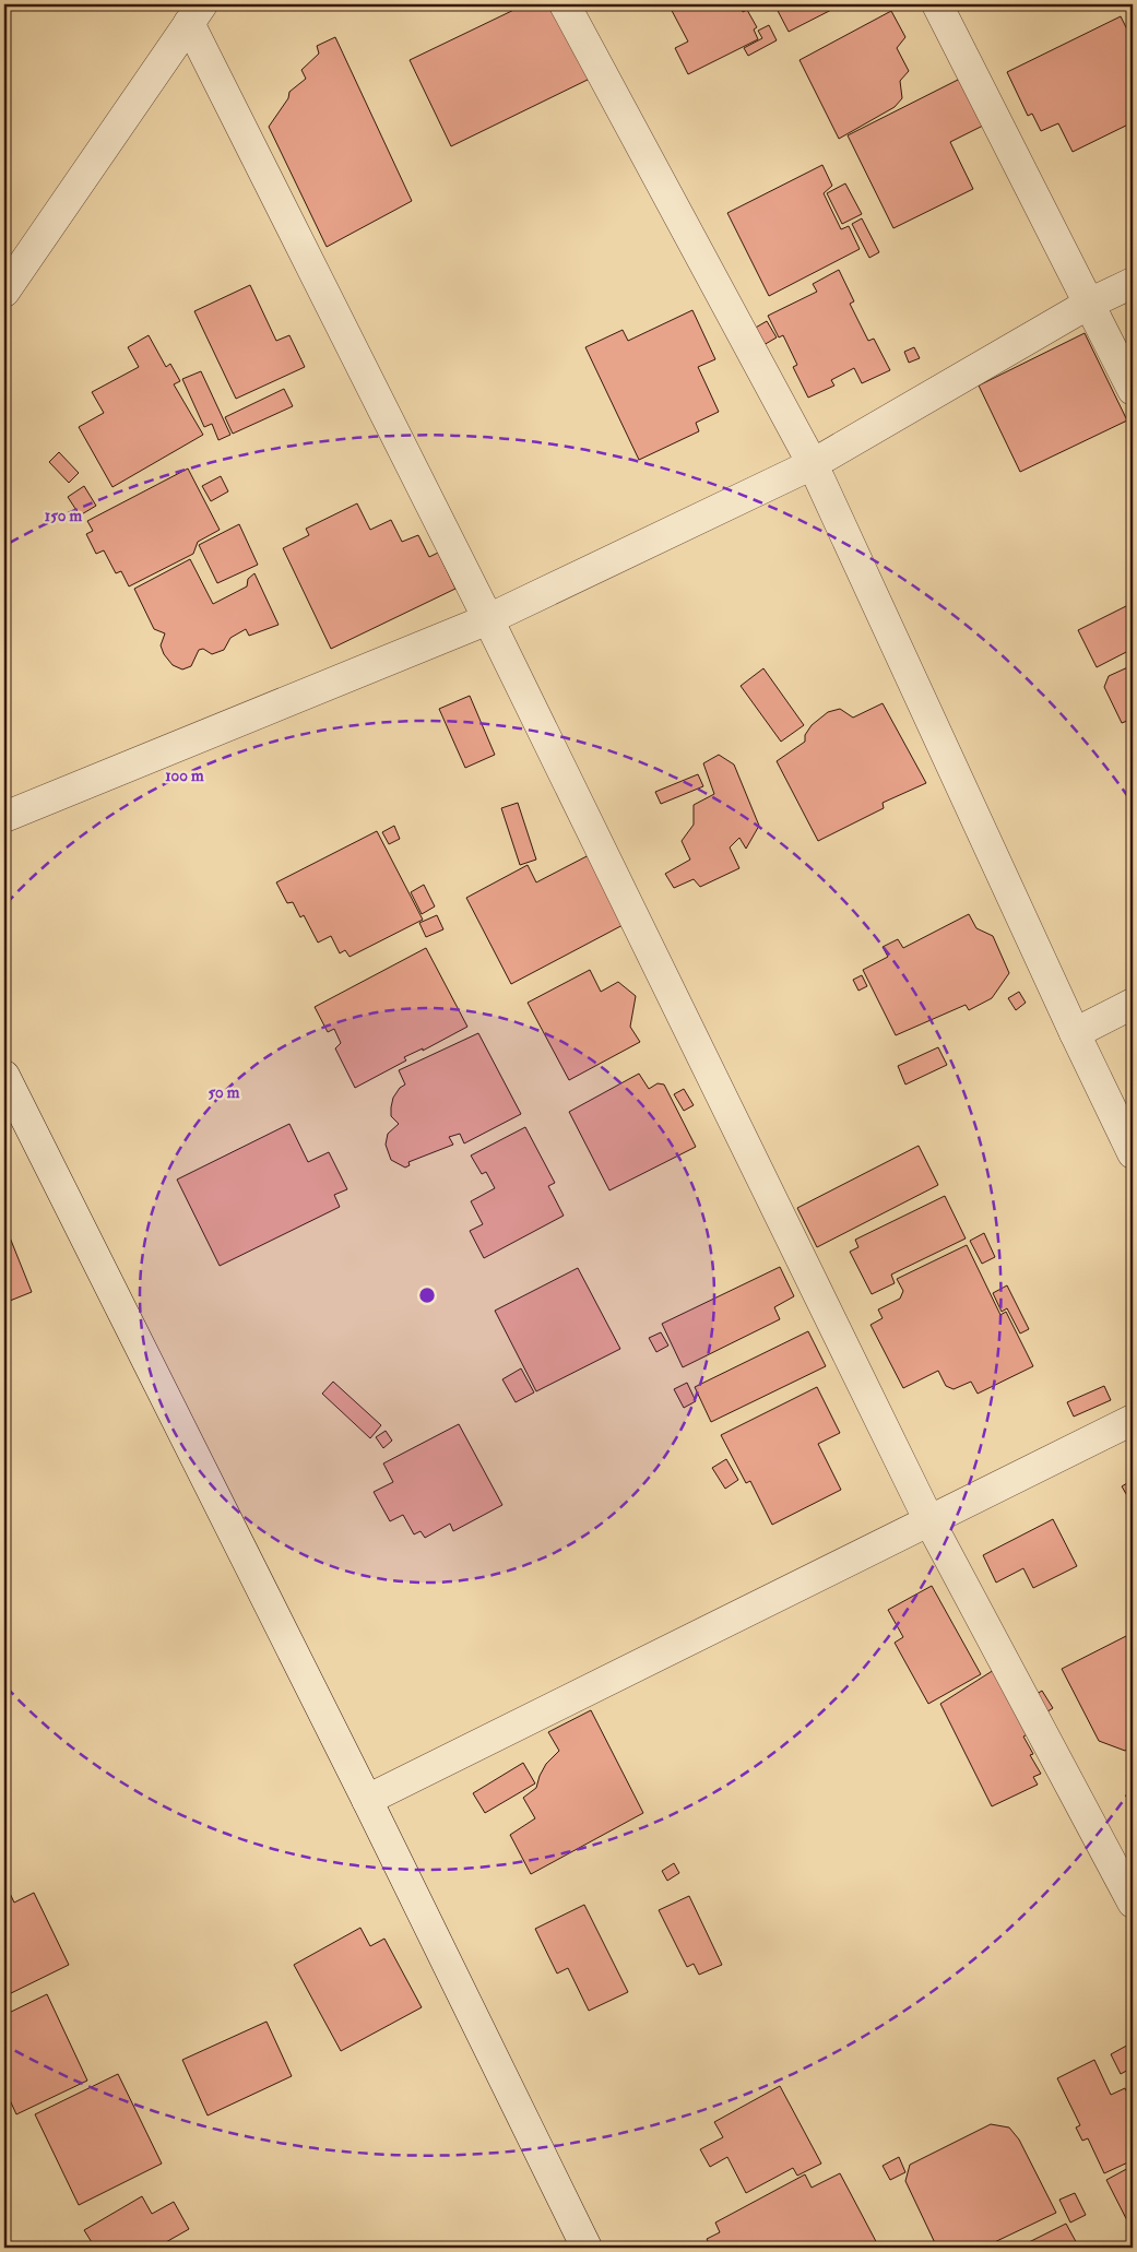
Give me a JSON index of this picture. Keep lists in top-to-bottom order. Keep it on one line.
{"rings":["150 m","100 m","50 m"]}
